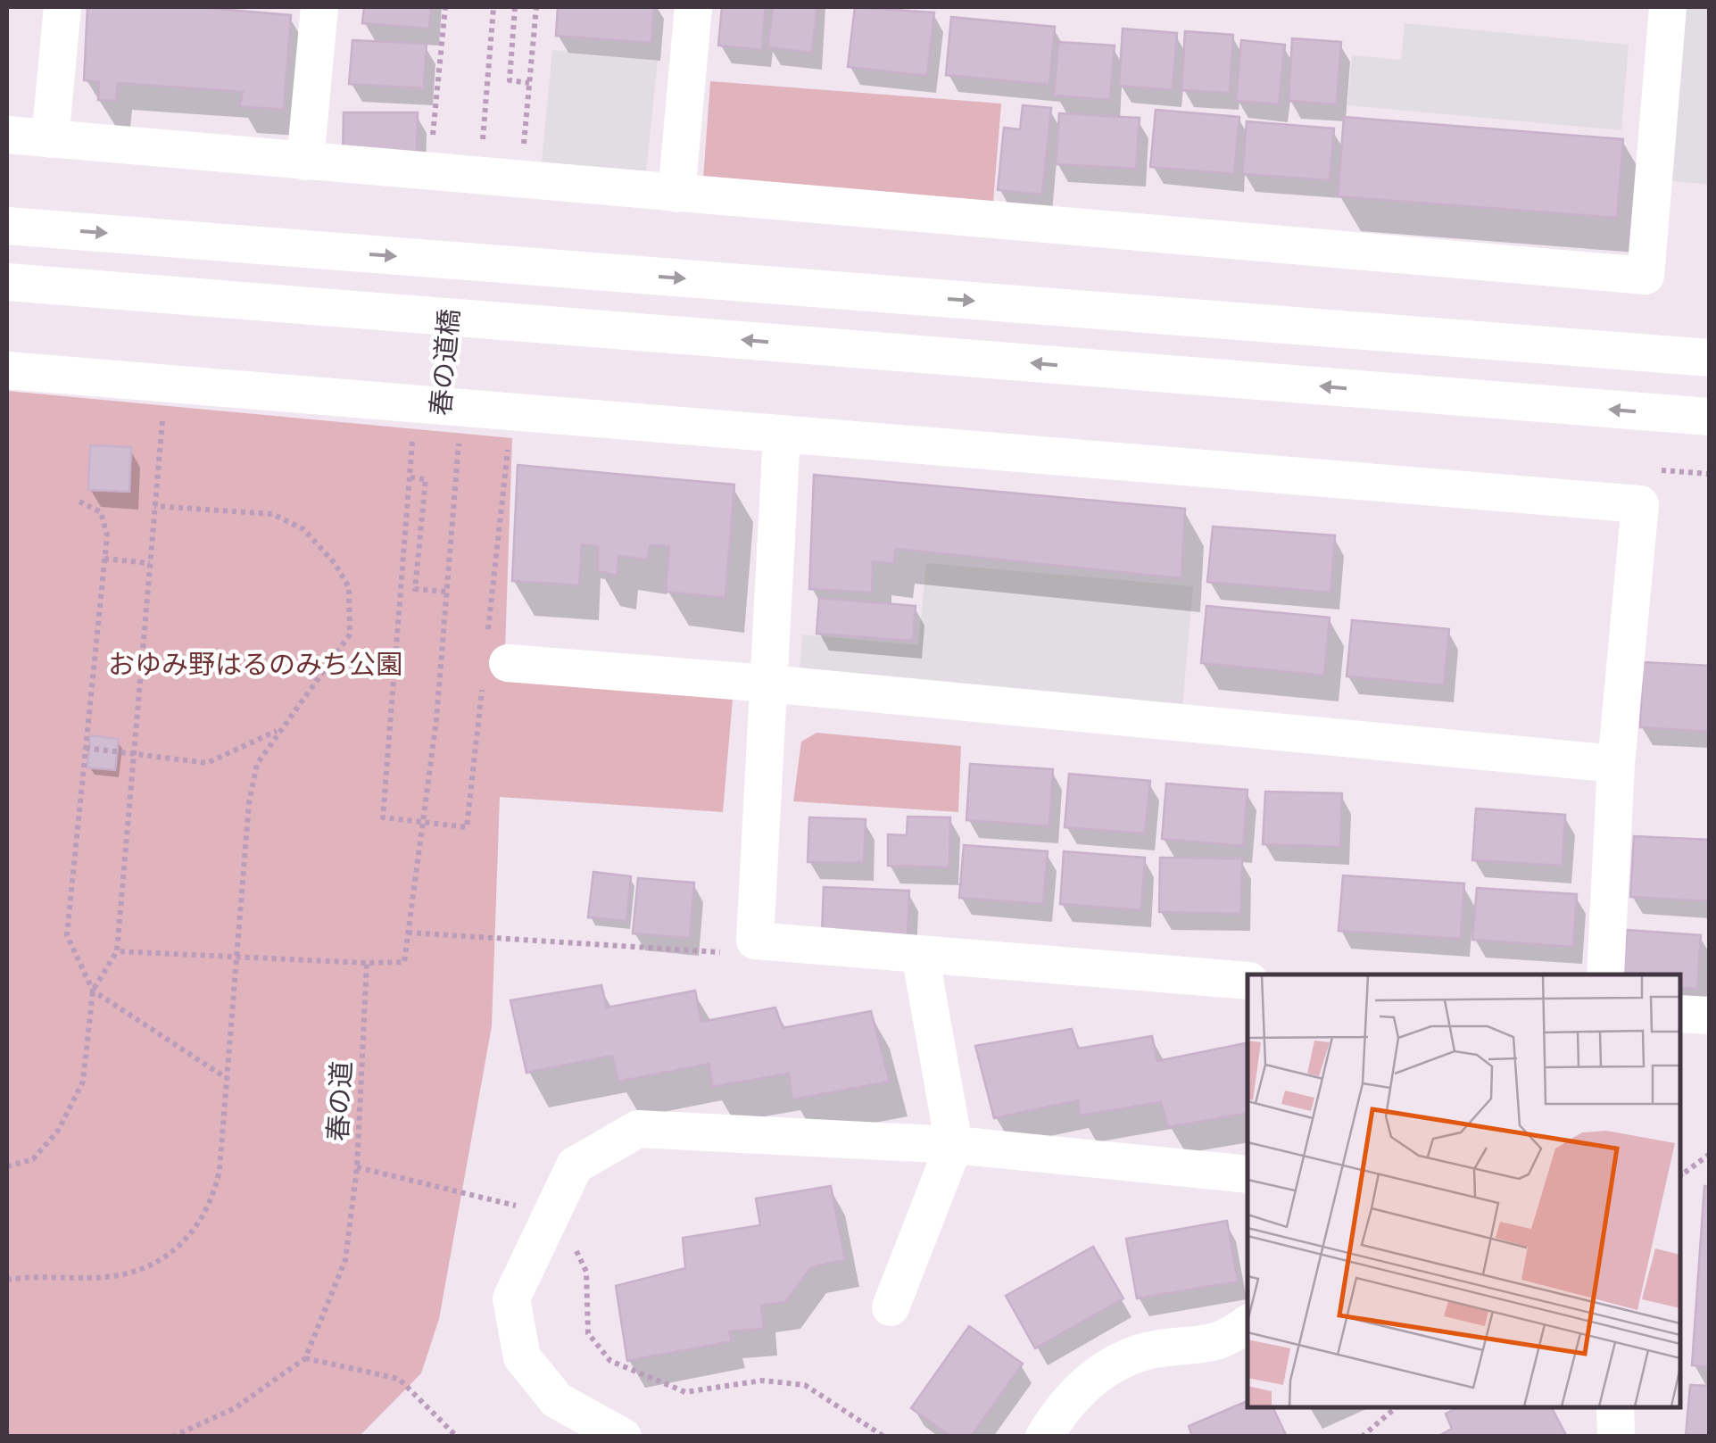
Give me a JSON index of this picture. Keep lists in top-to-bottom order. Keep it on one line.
{"streets":{"path":["春の道橋","春の道"]},"parks":["おゆみ野はるのみち公園"]}
